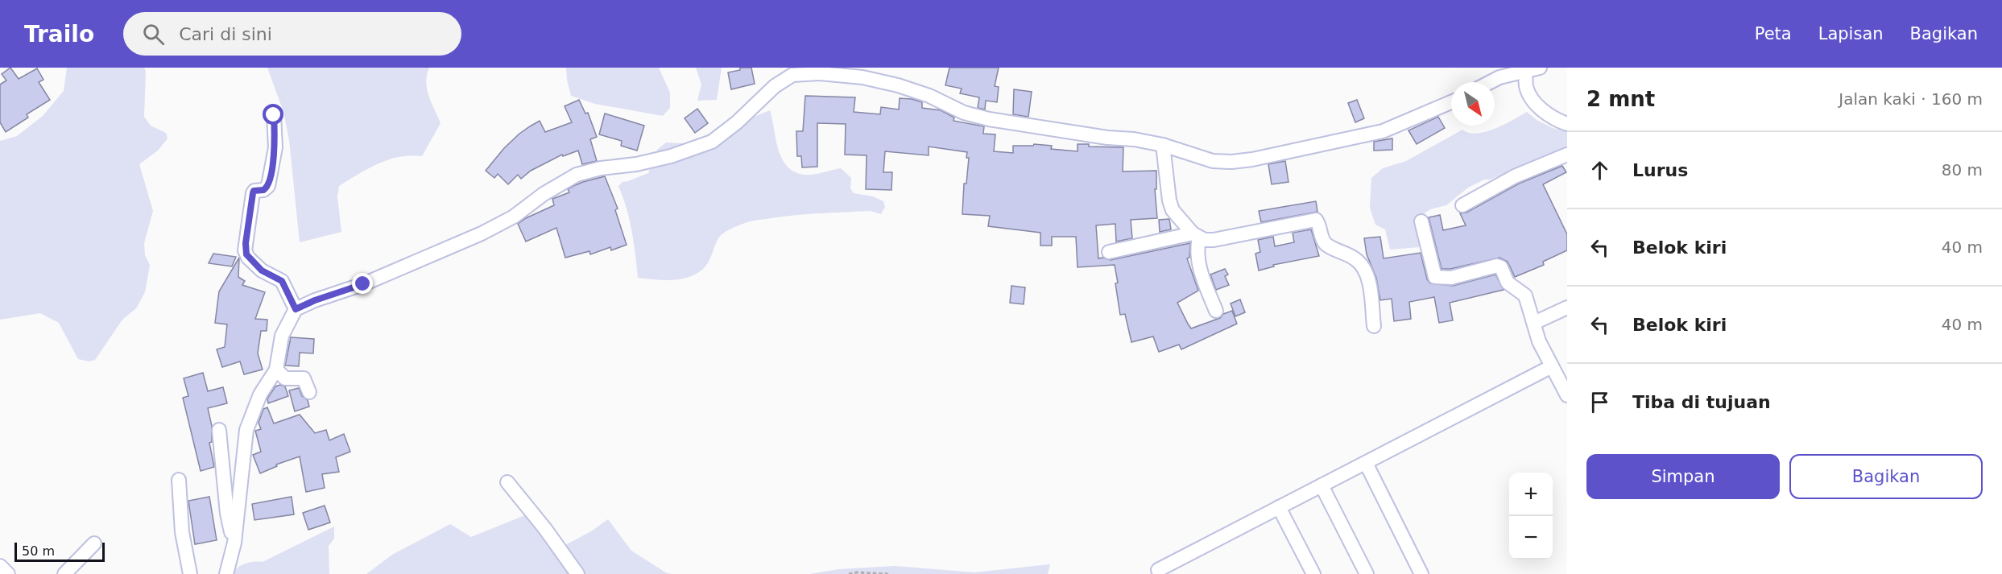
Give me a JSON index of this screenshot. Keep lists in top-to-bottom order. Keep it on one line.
{"scale_bar":"50 m","north":"bottom right","page":{"header":"Trailo","search":"Cari di sini","nav":["Peta","Lapisan","Bagikan"],"heading":["2 mnt","Jalan kaki · 160 m"],"list":[["Lurus","80 m"],["Belok kiri","40 m"],["Belok kiri","40 m"],"Tiba di tujuan"],"buttons":["Simpan","Bagikan"],"map_buttons":["+","−"],"scale":"50 m"}}
